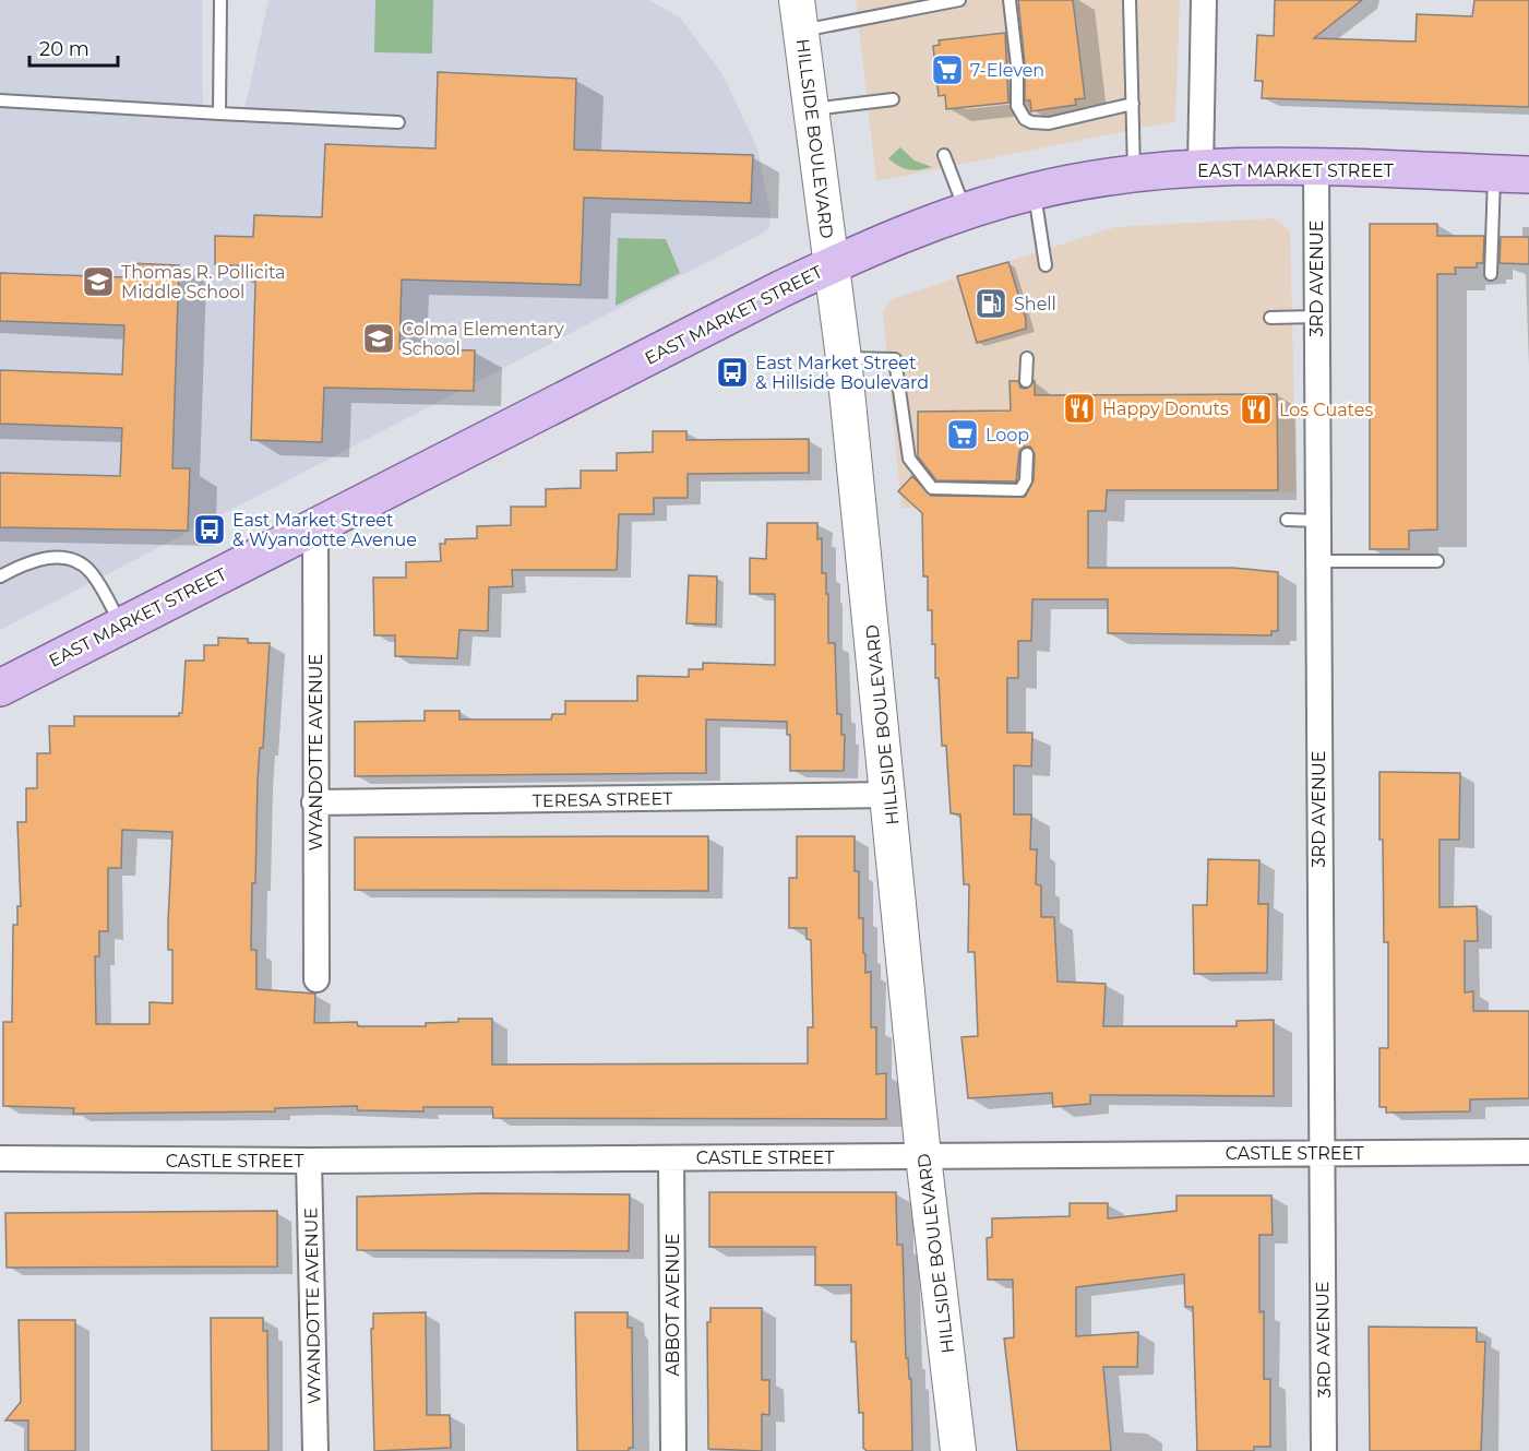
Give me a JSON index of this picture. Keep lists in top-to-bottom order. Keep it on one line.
{"streets":{"main road":["HILLSIDE BOULEVARD","EAST MARKET STREET"],"street":["3RD AVENUE","WYANDOTTE AVENUE","TERESA STREET","CASTLE STREET","ABBOT AVENUE"]},"crossings":[["HILLSIDE BOULEVARD","EAST MARKET STREET"],["HILLSIDE BOULEVARD","TERESA STREET"],["HILLSIDE BOULEVARD","CASTLE STREET"],["EAST MARKET STREET","3RD AVENUE"],["EAST MARKET STREET","WYANDOTTE AVENUE"],["3RD AVENUE","CASTLE STREET"],["WYANDOTTE AVENUE","TERESA STREET"],["WYANDOTTE AVENUE","CASTLE STREET"],["CASTLE STREET","ABBOT AVENUE"]],"places":{"supermarket":["7-Eleven","Loop"],"school or university":["Thomas R. Pollicita Middle School","Colma Elementary School"],"fuel station":["Shell"],"bus stop":["East Market Street & Hillside Boulevard","East Market Street & Wyandotte Avenue"],"restaurant":["Happy Donuts","Los Cuates"]},"scale_bar":"20 m"}
